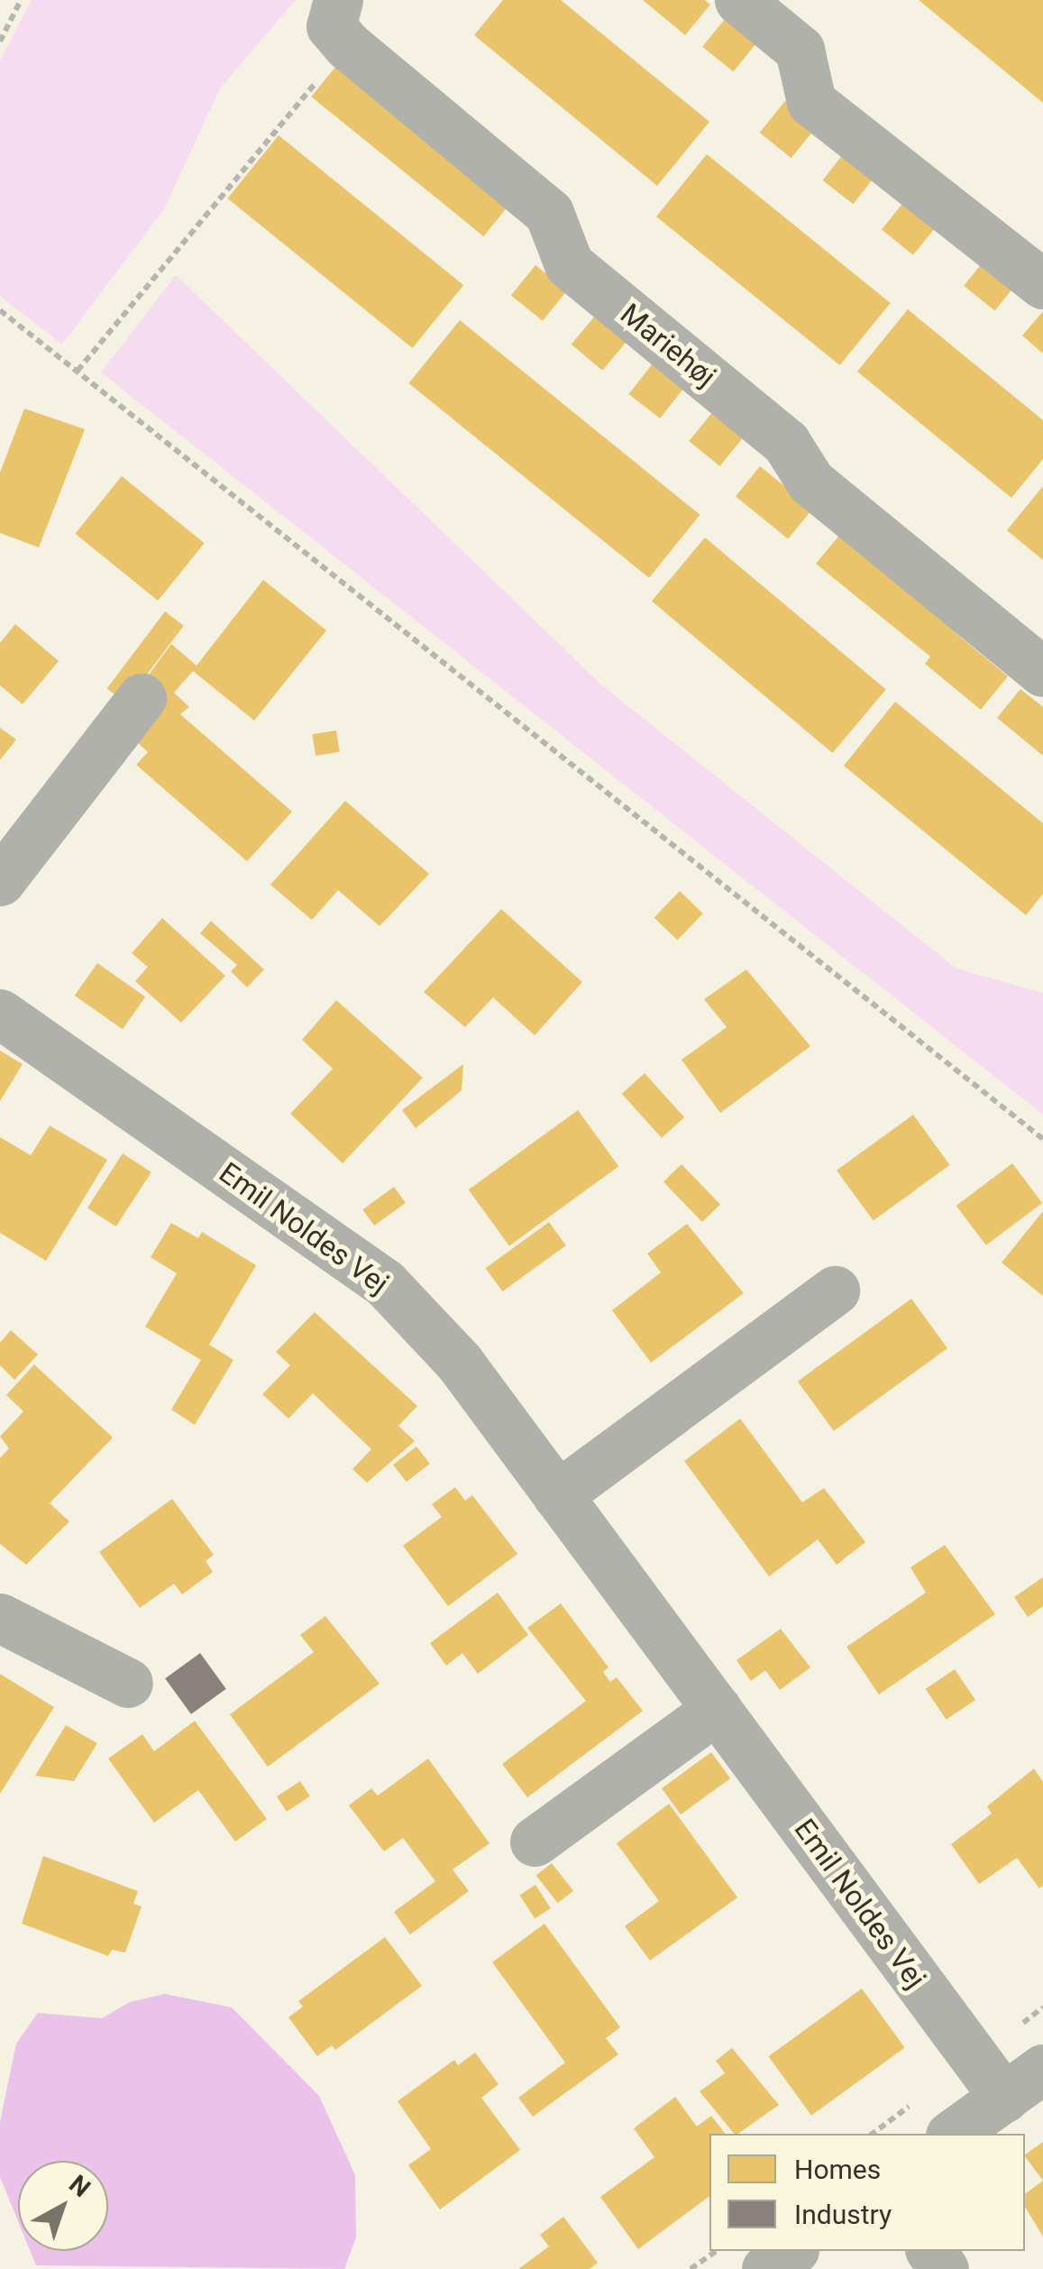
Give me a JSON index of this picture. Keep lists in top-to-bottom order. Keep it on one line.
{"streets":{"street":["Mariehøj","Emil Noldes Vej"]},"legend":["Homes","Industry"],"north":"top right"}
